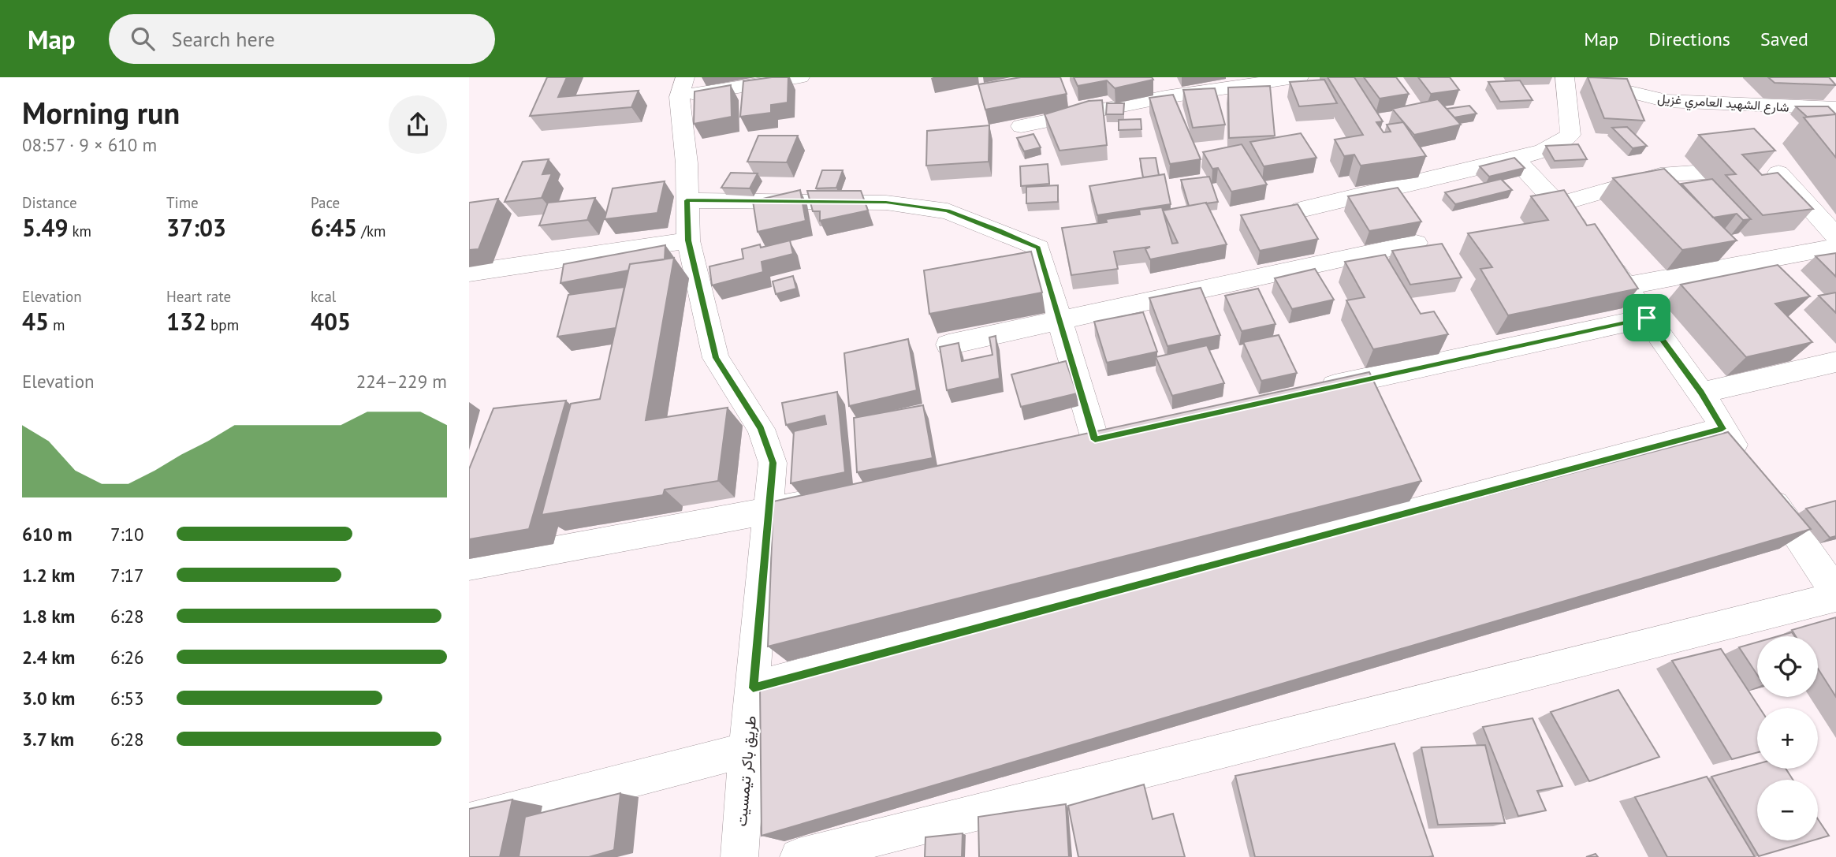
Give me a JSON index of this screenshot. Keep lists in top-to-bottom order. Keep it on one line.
{"streets":{"street":["شارع الشهيد العامري غزيل","طريق باكر تيمسيت"]},"page":{"header":"Map","search":"Search here","nav":["Map","Directions","Saved"],"heading":["Morning run","08:57 · 9 × 610 m"],"stats":[["Distance","5.49 km"],["Time","37:03"],["Pace","6:45 /km"],["Elevation","45 m"],["Heart rate","132 bpm"],["kcal","405"]],"chart":["Elevation","224–229 m"],"list":[{"name":"610 m","note":"7:10"},{"name":"1.2 km","note":"7:17"},{"name":"1.8 km","note":"6:28"},{"name":"2.4 km","note":"6:26"},{"name":"3.0 km","note":"6:53"},{"name":"3.7 km","note":"6:28"}],"map_buttons":["+","−"]}}
